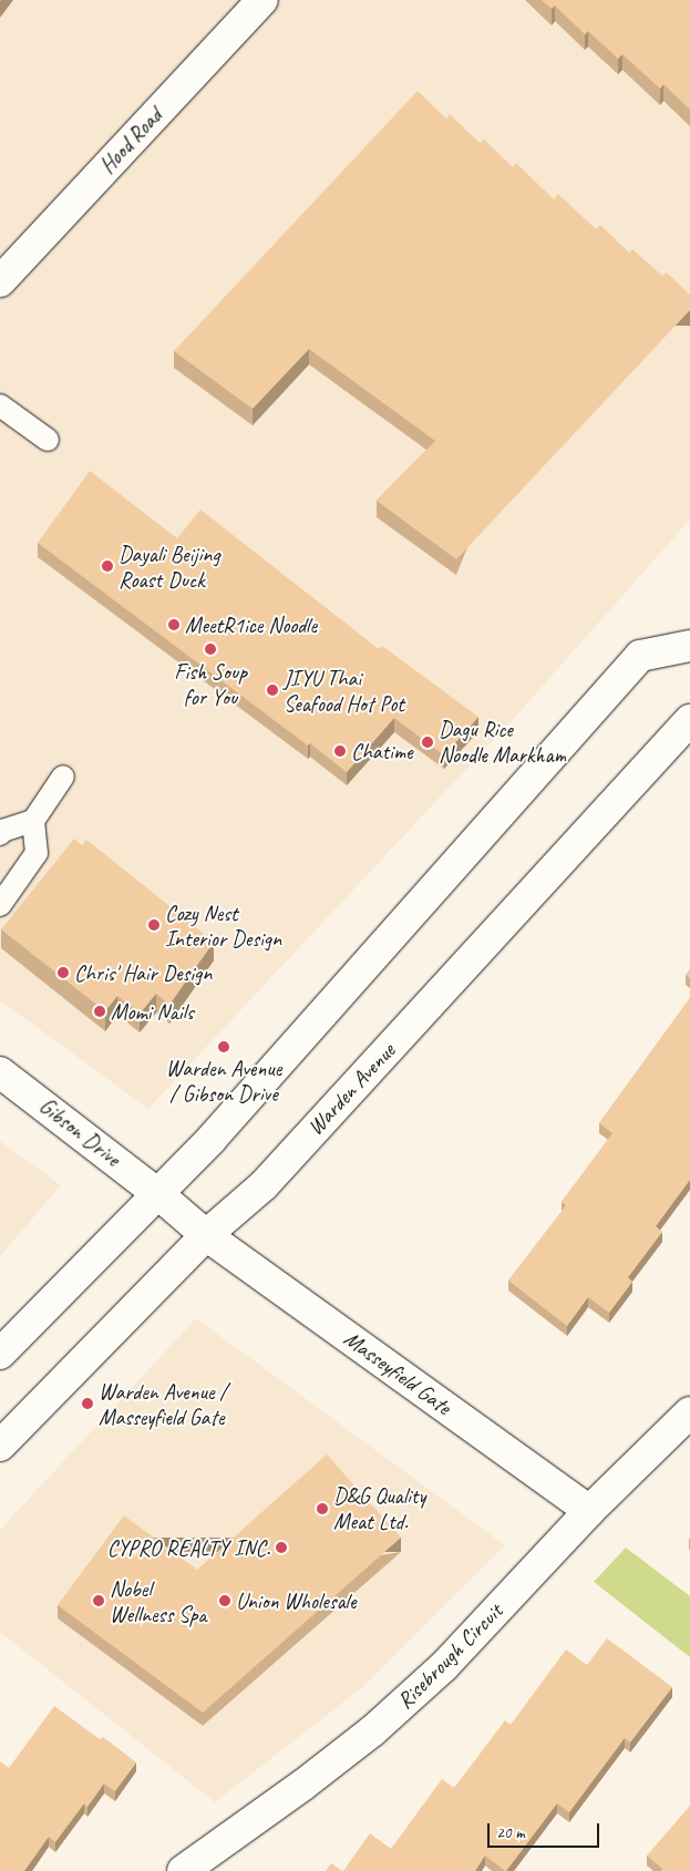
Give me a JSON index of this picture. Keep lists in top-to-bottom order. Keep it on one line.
{"streets":{"main road":["Hood Road","Warden Avenue","Gibson Drive","Masseyfield Gate","Risebrough Circuit"]},"crossings":[["Warden Avenue","Gibson Drive"],["Warden Avenue","Masseyfield Gate"],["Gibson Drive","Masseyfield Gate"],["Masseyfield Gate","Risebrough Circuit"]],"places":["Dayali Beijing Roast Duck","MeetR1ice Noodle","Fish Soup for You","JIYU Thai Seafood Hot Pot","Dagu Rice Noodle Markham","Chatime","Cozy Nest Interior Design","Chris' Hair Design","Momi Nails","Warden Avenue / Gibson Drive","Warden Avenue / Masseyfield Gate","D&G Quality Meat Ltd.","CYPRO REALTY INC.","Nobel Wellness Spa","Union Wholesale"],"scale_bar":"20 m"}
